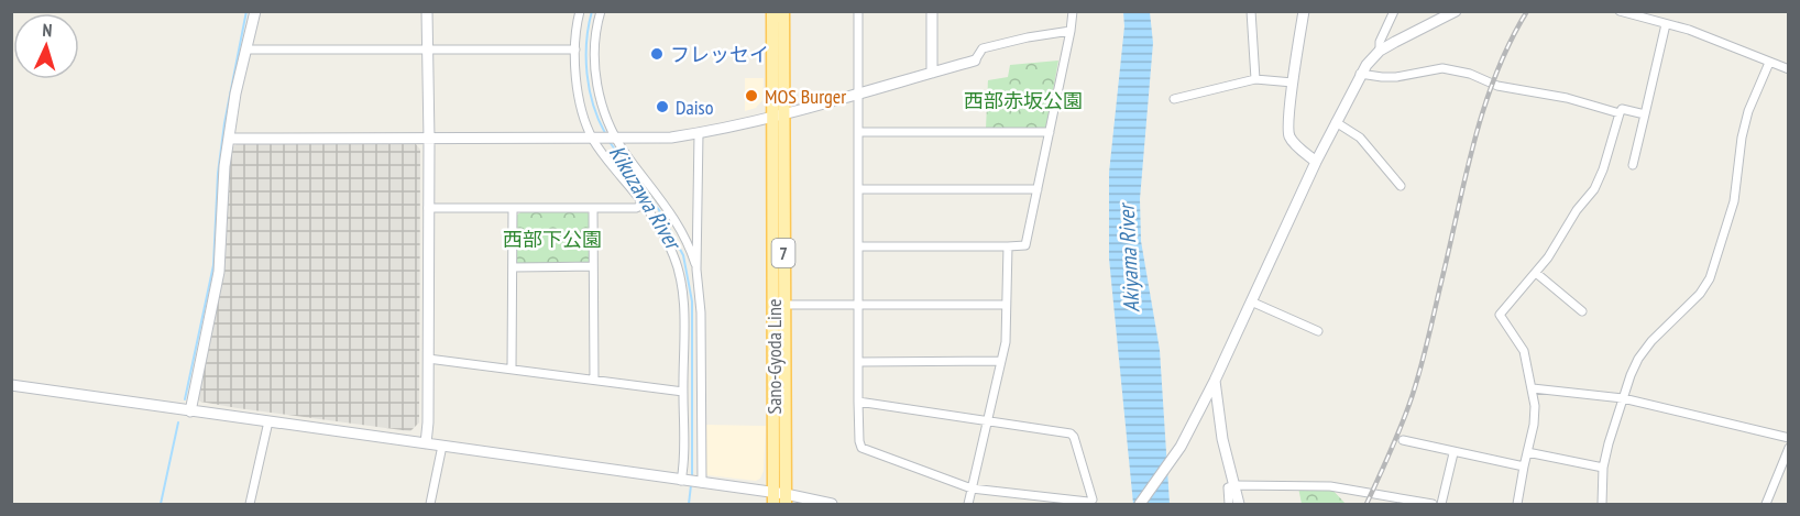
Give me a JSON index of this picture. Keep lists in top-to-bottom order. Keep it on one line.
{"streets":{"main road":["7","Sano-Gyoda Line"]},"water":["Kikuzawa River","Akiyama River"],"parks":["西部赤坂公園","西部下公園"],"places":["フレッセイ","MOS Burger","Daiso"],"north":"top"}
